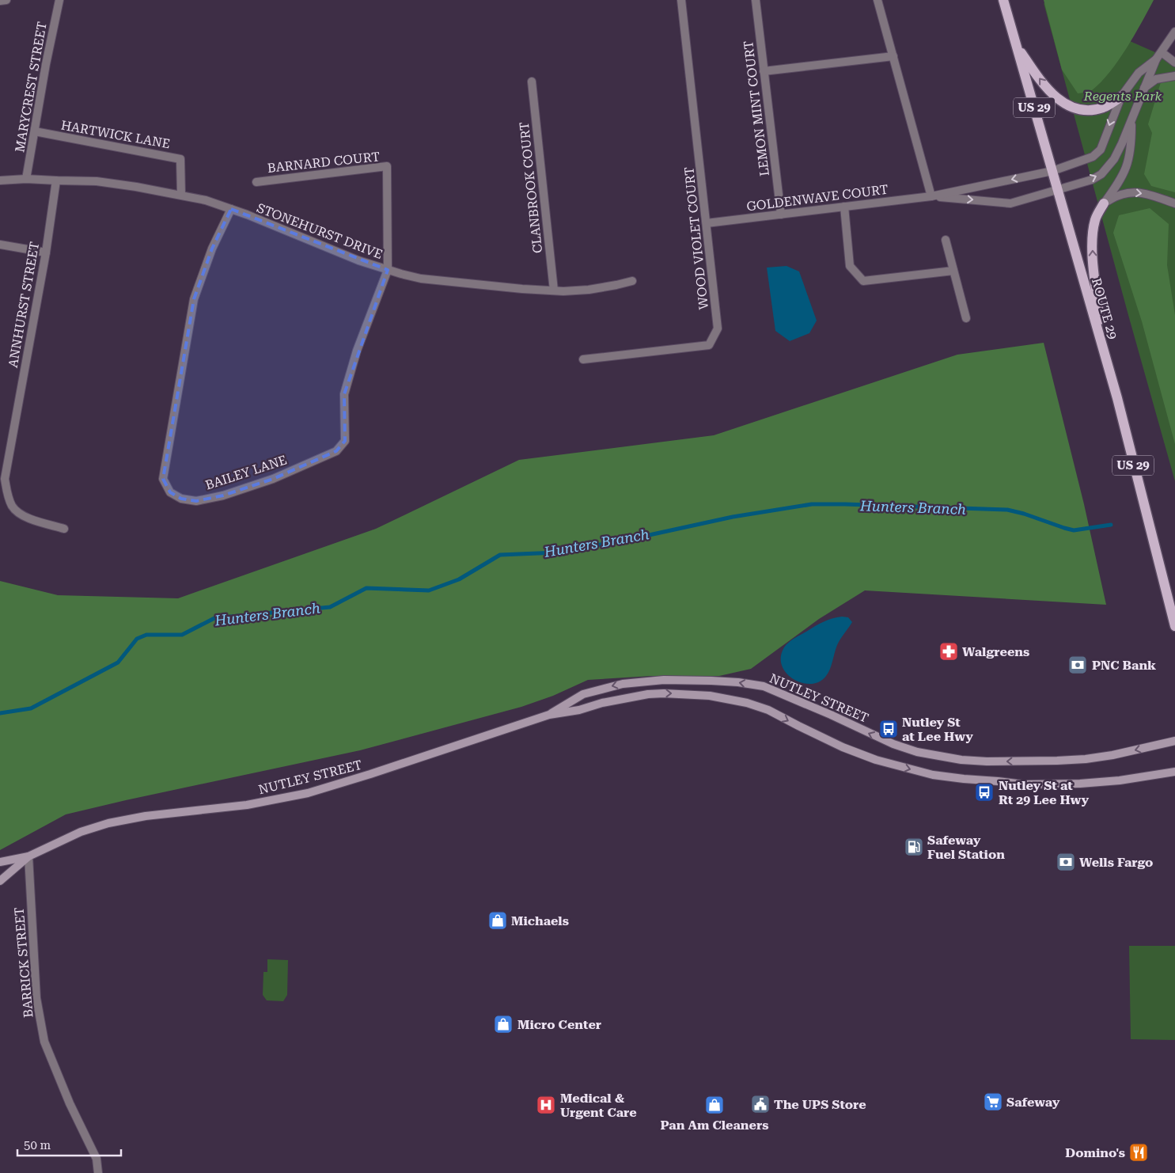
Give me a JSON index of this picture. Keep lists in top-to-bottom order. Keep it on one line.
{"streets":{"main road":["US 29","ROUTE 29","NUTLEY STREET"],"street":["MARYCREST STREET","LEMON MINT COURT","HARTWICK LANE","BARNARD COURT","CLANBROOK COURT","GOLDENWAVE COURT","STONEHURST DRIVE","WOOD VIOLET COURT","ANNHURST STREET","BAILEY LANE","BARRICK STREET"]},"crossings":[["MARYCREST STREET","HARTWICK LANE"],["MARYCREST STREET","STONEHURST DRIVE"],["LEMON MINT COURT","GOLDENWAVE COURT"],["HARTWICK LANE","STONEHURST DRIVE"],["BARNARD COURT","STONEHURST DRIVE"],["BARNARD COURT","BAILEY LANE"],["CLANBROOK COURT","STONEHURST DRIVE"],["GOLDENWAVE COURT","WOOD VIOLET COURT"],["GOLDENWAVE COURT","ROUTE 29"],["STONEHURST DRIVE","ANNHURST STREET"],["STONEHURST DRIVE","BAILEY LANE"],["NUTLEY STREET","BARRICK STREET"]],"water":["Hunters Branch"],"parks":["Regents Park"],"places":{"pharmacy":["Walgreens"],"bank":["PNC Bank","Wells Fargo"],"bus stop":["Nutley St at Lee Hwy","Nutley St at Rt 29 Lee Hwy"],"fuel station":["Safeway Fuel Station"],"shop":["Michaels","Micro Center","Pan Am Cleaners"],"supermarket":["Safeway"],"public building":["The UPS Store"],"hospital":["Medical & Urgent Care"],"restaurant":["Domino's"]},"scale_bar":"50 m"}
